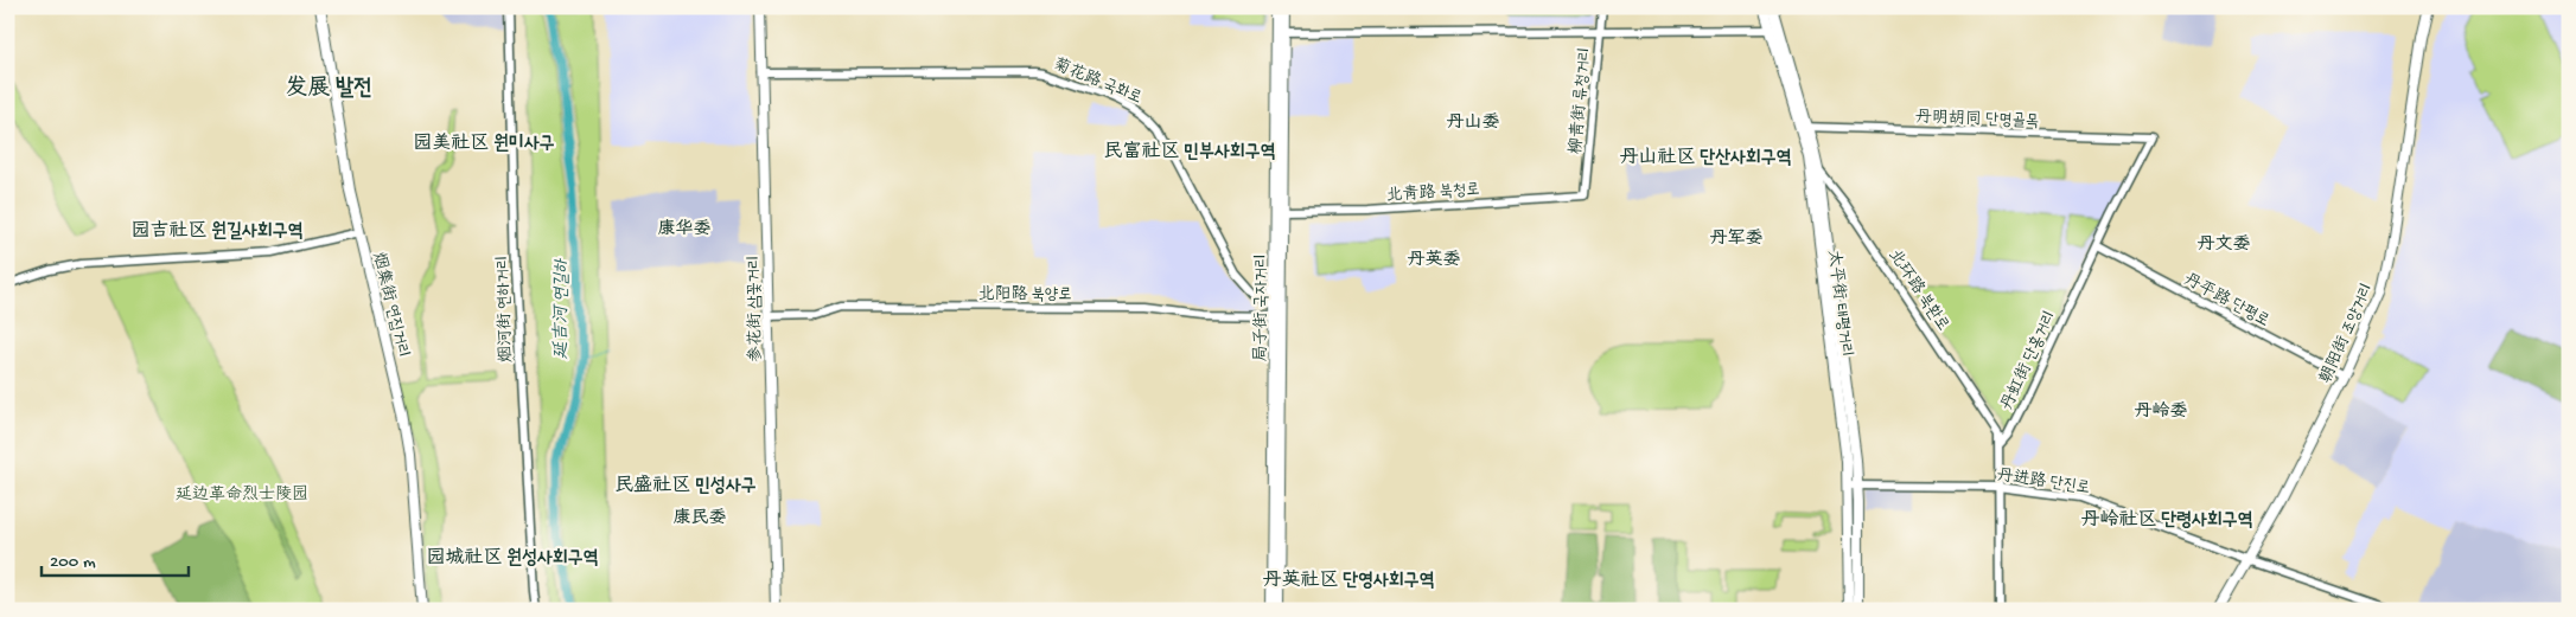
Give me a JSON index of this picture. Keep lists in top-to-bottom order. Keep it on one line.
{"streets":{"main road":["太平街 태평거리","烟集街 연집거리","局子街 국자거리","参花街 삼꽃거리","朝阳街 조양거리"],"street":["菊花路 국화로","柳青街 류청거리","丹明胡同 단명골목","北青路 북청로","北环路 북환로","北阳路 북양로","丹平路 단평로","烟河街 연하거리","丹虹街 단홍거리","丹进路 단진로"]},"crossings":[["菊花路 국화로","北阳路 북양로"],["菊花路 국화로","局子街 국자거리"],["菊花路 국화로","参花街 삼꽃거리"],["柳青街 류청거리","北青路 북청로"],["丹明胡同 단명골목","太平街 태평거리"],["丹明胡同 단명골목","丹虹街 단홍거리"],["北青路 북청로","局子街 국자거리"],["北环路 북환로","太平街 태평거리"],["北环路 북환로","丹虹街 단홍거리"],["北阳路 북양로","局子街 국자거리"],["北阳路 북양로","参花街 삼꽃거리"],["丹平路 단평로","朝阳街 조양거리"],["丹平路 단평로","丹虹街 단홍거리"],["太平街 태평거리","丹进路 단진로"],["朝阳街 조양거리","丹进路 단진로"],["丹虹街 단홍거리","丹进路 단진로"]],"districts":["发展 발전","丹山委","园美社区 원미사구","民富社区 민부사회구역","丹山社区 단산사회구역","康华委","园吉社区 원길사회구역","丹军委","丹文委","丹英委","丹岭委","民盛社区 민성사구","康民委","丹岭社区 단령사회구역","园城社区 원성사회구역","丹英社区 단영사회구역"],"water":["延吉河 연길하"],"parks":["延边革命烈士陵园"],"scale_bar":"200 m"}
